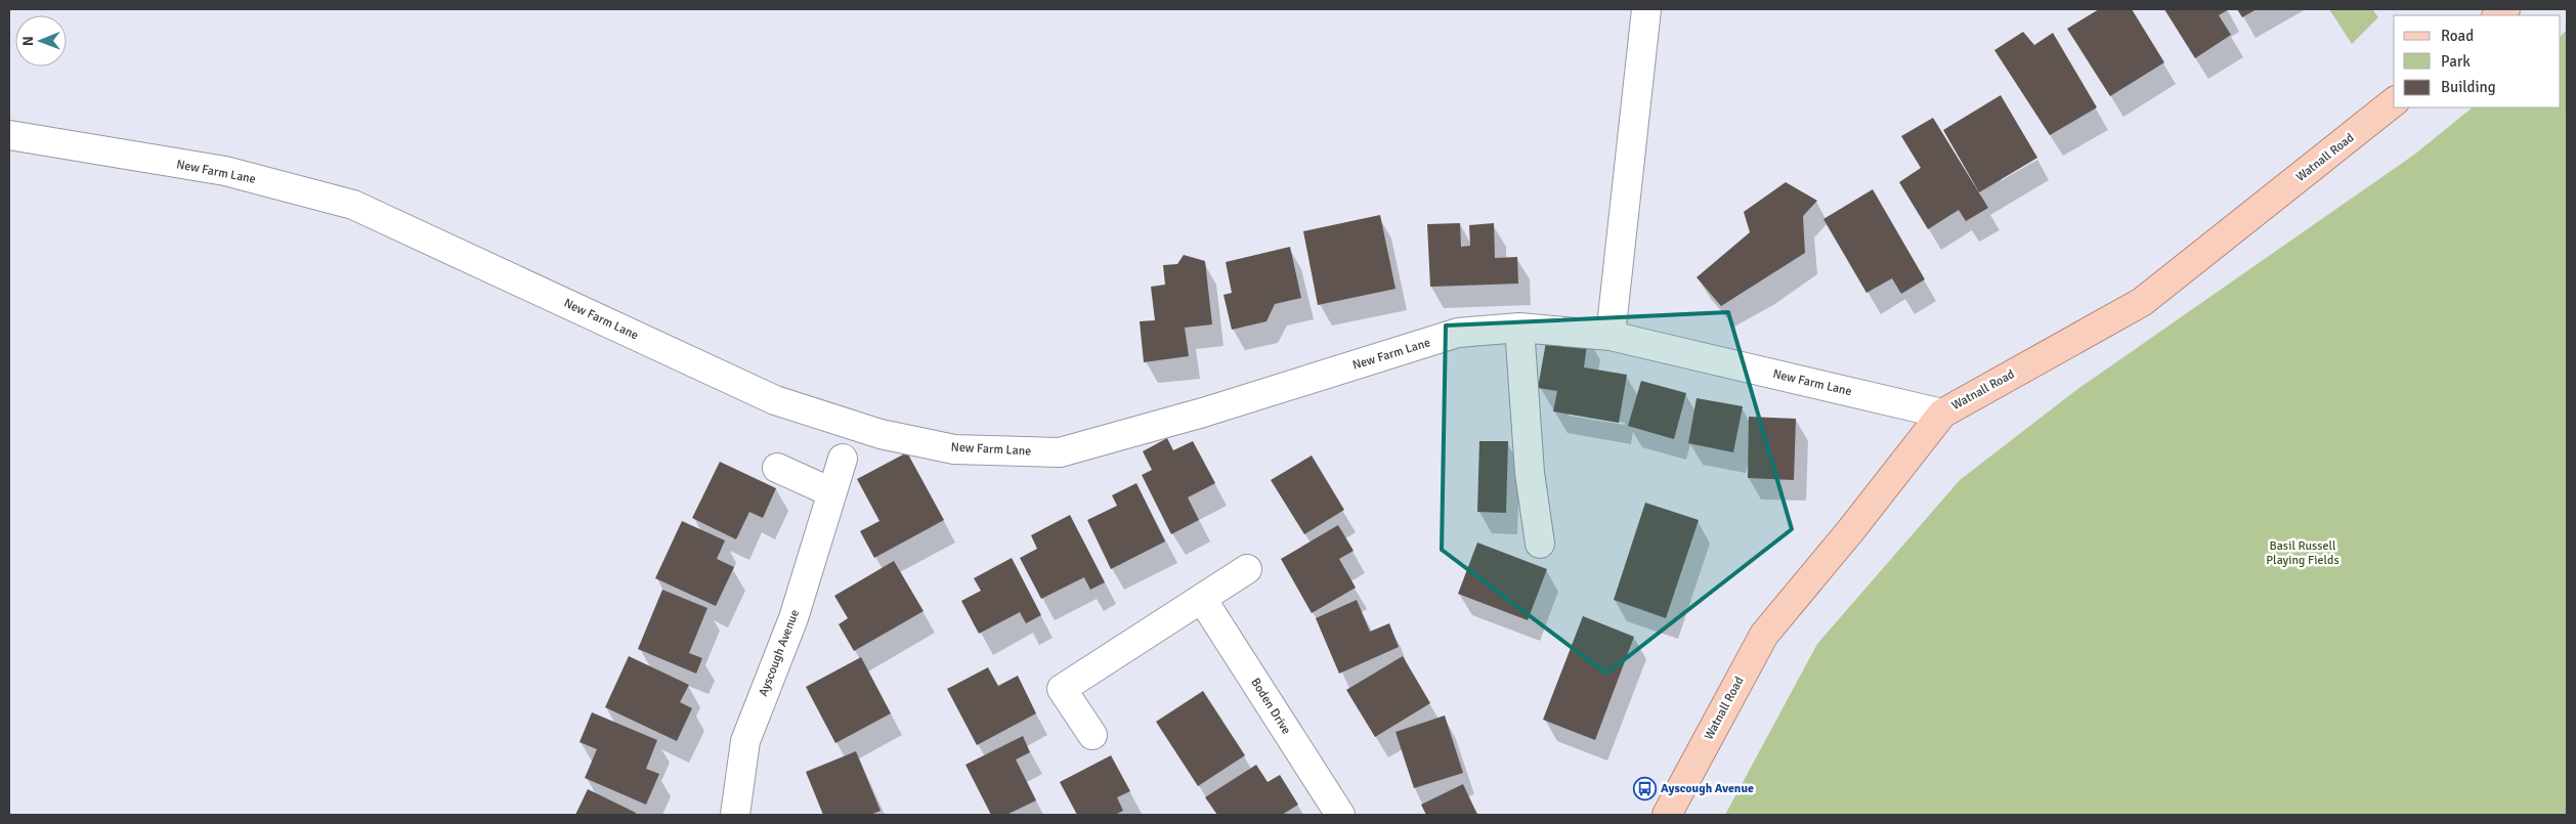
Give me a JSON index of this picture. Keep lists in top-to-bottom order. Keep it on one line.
{"streets":{"main road":["Watnall Road"],"street":["New Farm Lane","Ayscough Avenue","Boden Drive"]},"crossings":[["Watnall Road","New Farm Lane"]],"parks":["Basil Russell Playing Fields"],"places":{"bus stop":["Ayscough Avenue"]},"legend":["Road","Park","Building"],"north":"left"}
